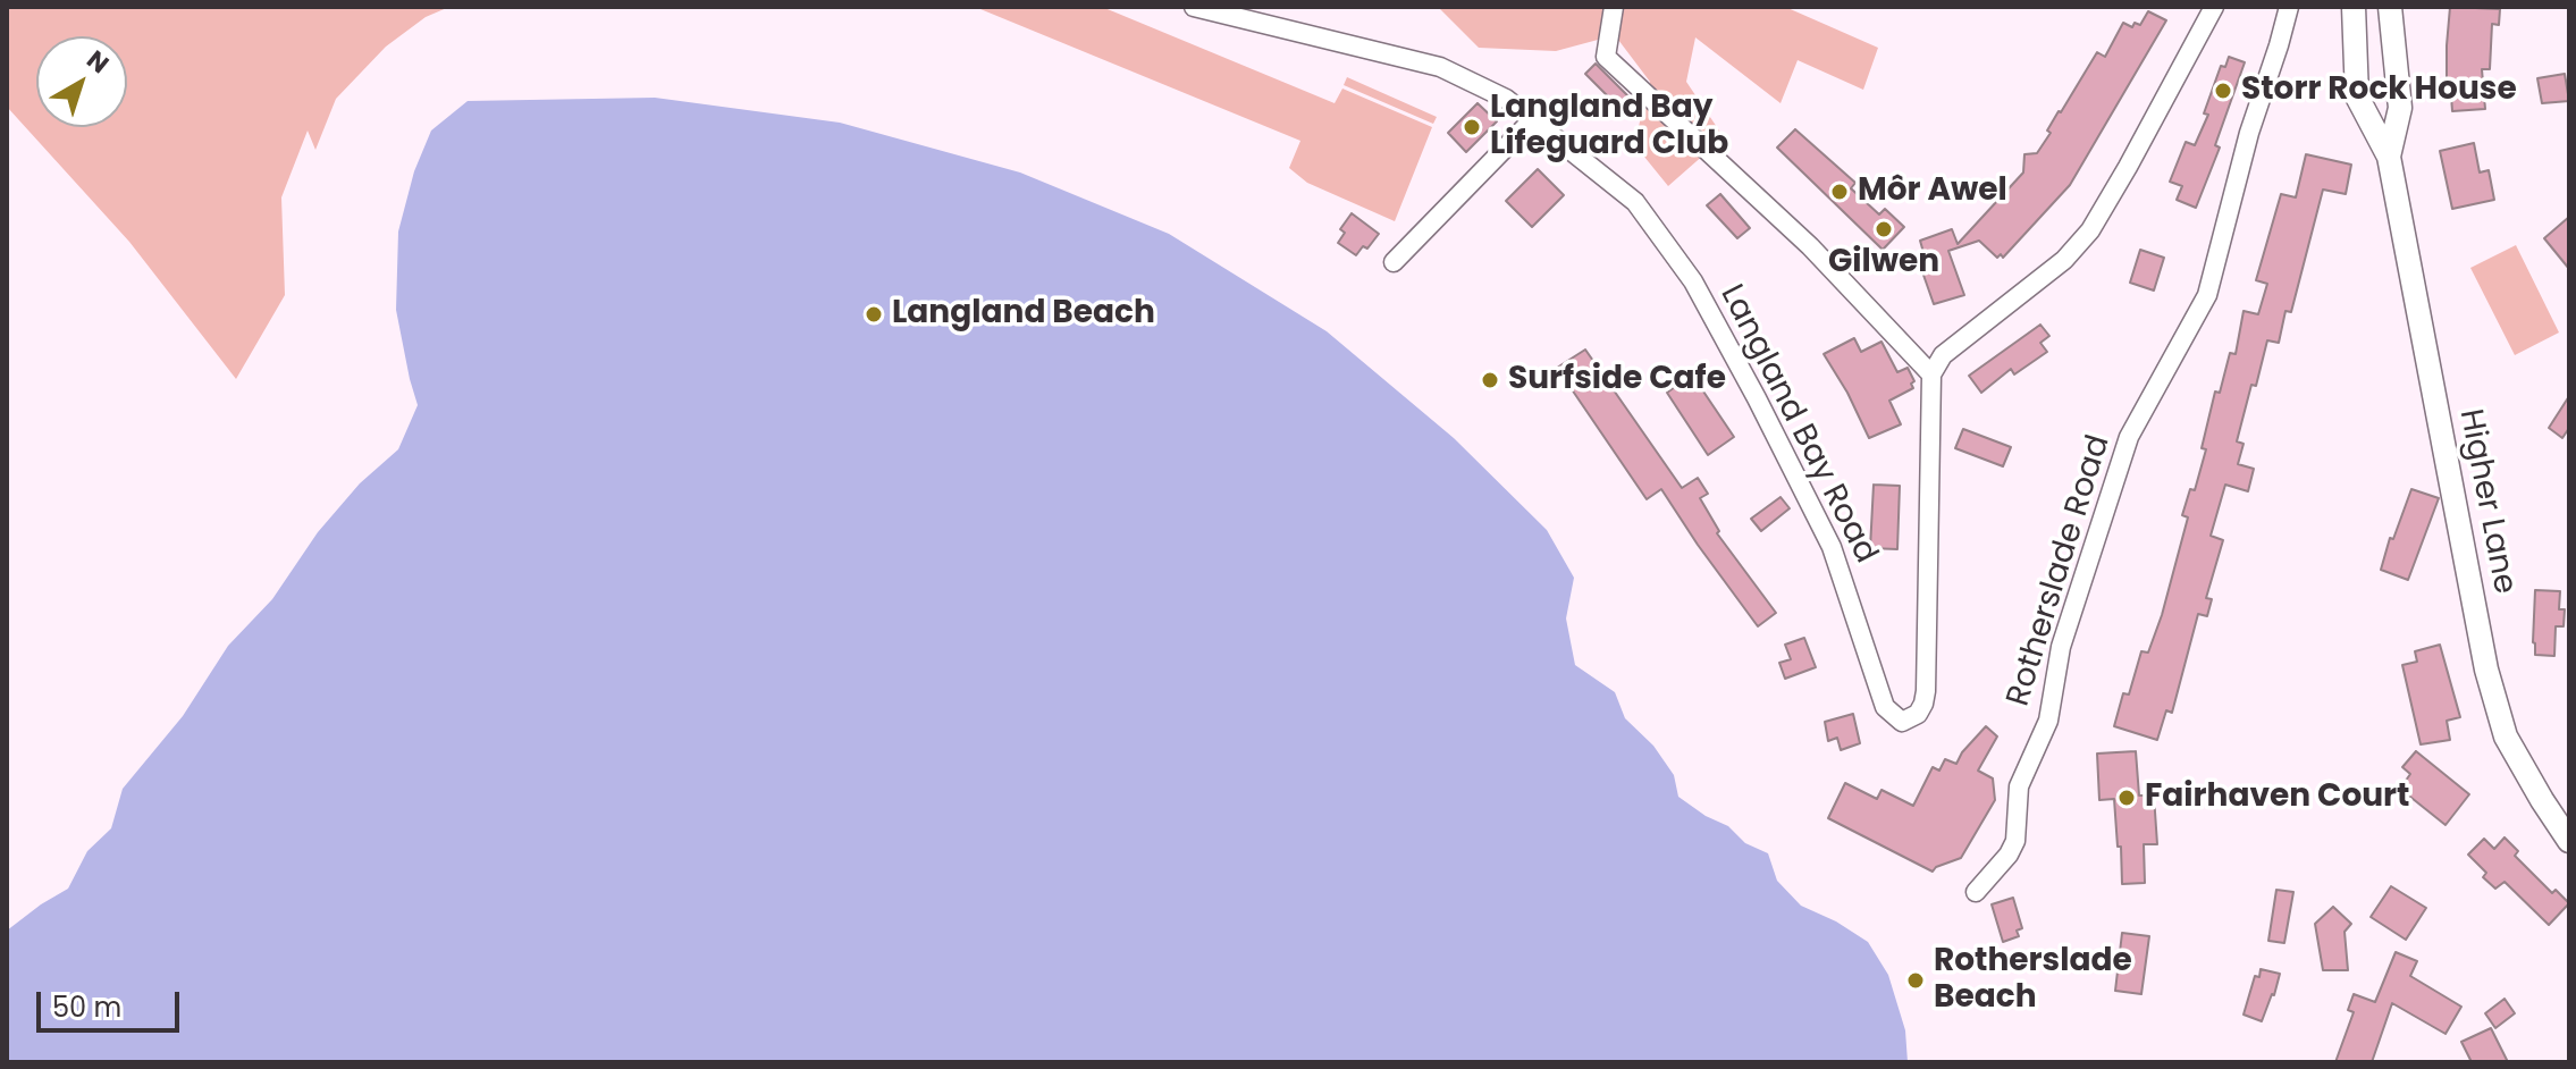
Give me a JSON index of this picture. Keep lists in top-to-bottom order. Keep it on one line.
{"streets":{"street":["Langland Bay Road","Higher Lane","Rotherslade Road"]},"places":["Storr Rock House","Langland Bay Lifeguard Club","Môr Awel","Gilwen","Langland Beach","Surfside Cafe","Fairhaven Court","Rotherslade Beach"],"scale_bar":"50 m","north":"top right"}
